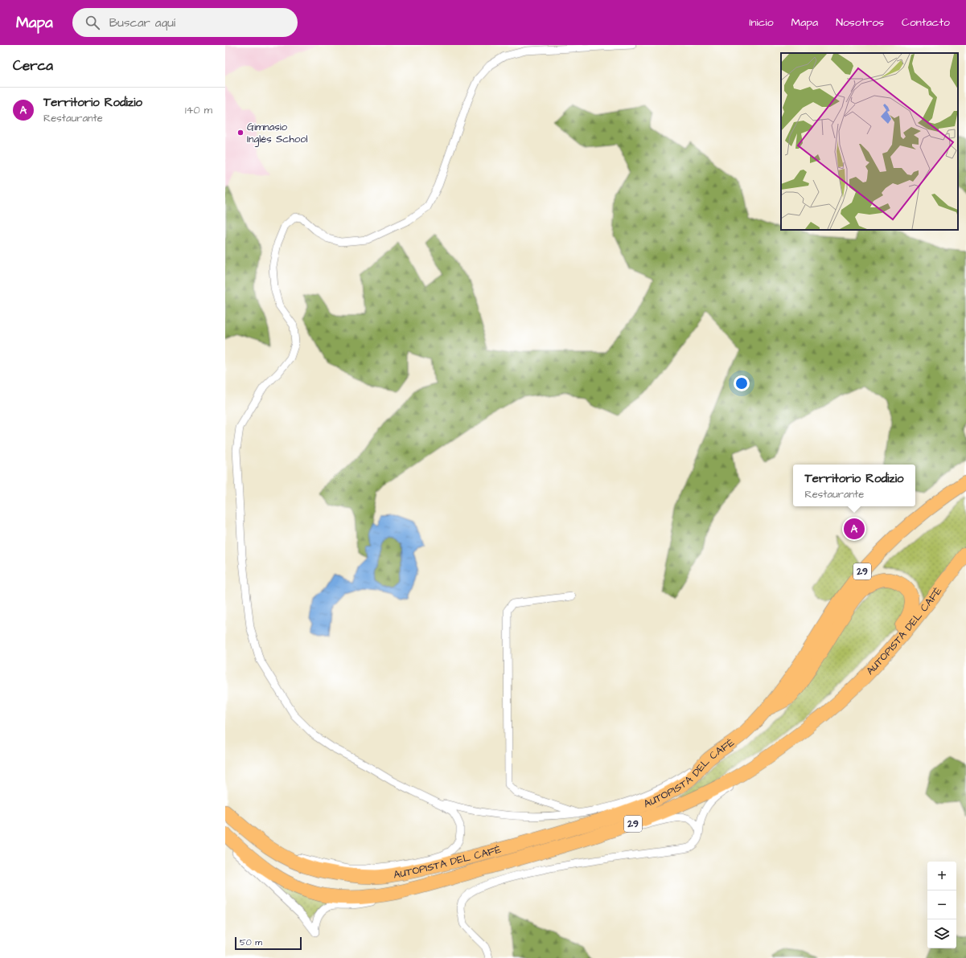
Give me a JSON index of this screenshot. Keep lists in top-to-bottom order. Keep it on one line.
{"streets":{"highway":["29","AUTOPISTA DEL CAFÉ"]},"places":["Gimnasio Inglés School"],"scale_bar":"50 m","page":{"header":"Mapa","search":"Buscar aquí","nav":["Inicio","Mapa","Nosotros","Contacto"],"heading":"Cerca","list":[{"mark":"A","name":"Territorio Rodizio","note":"Restaurante","value":"140 m"}],"popup":["Territorio Rodizio","Restaurante"],"pins":"A","map_buttons":["+","−"],"scale":"50 m"}}
